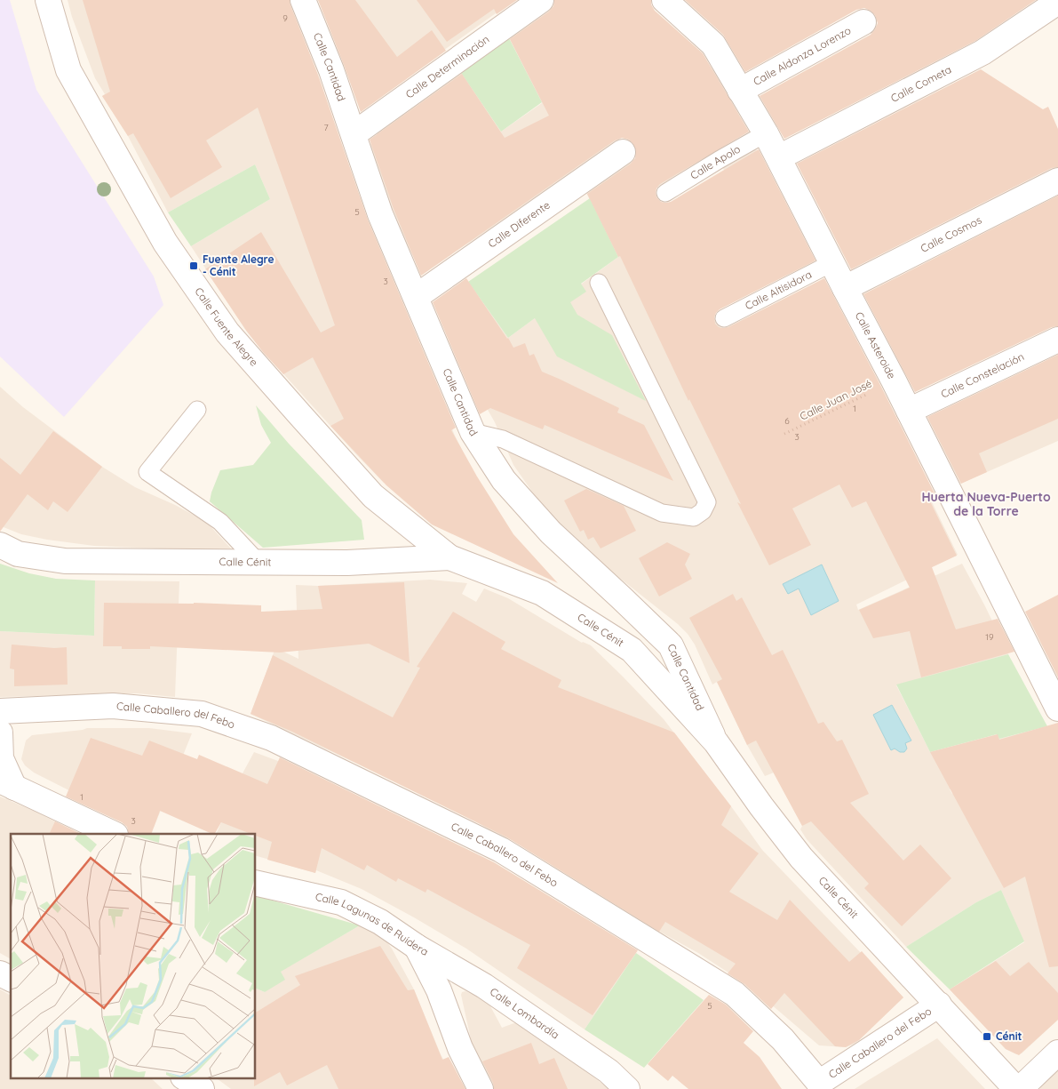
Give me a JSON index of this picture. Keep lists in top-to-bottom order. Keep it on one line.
{"streets":{"street":["Calle Aldonza Lorenzo","Calle Cantidad","Calle Determinación","Calle Cometa","Calle Diferente","Calle Cosmos","Calle Fuente Alegre","Calle Asteroide","Calle Constelación","Calle Cénit","Calle Caballero del Febo","Calle Lagunas de Ruidera","Calle Lombardía"],"lane":["Calle Apolo","Calle Altisidora"],"path":["Calle Juan José"]},"crossings":[["Calle Aldonza Lorenzo","Calle Asteroide"],["Calle Cantidad","Calle Determinación"],["Calle Cantidad","Calle Diferente"],["Calle Cantidad","Calle Cénit"],["Calle Cometa","Calle Asteroide"],["Calle Apolo","Calle Asteroide"],["Calle Cosmos","Calle Asteroide"],["Calle Altisidora","Calle Asteroide"],["Calle Fuente Alegre","Calle Cénit"],["Calle Asteroide","Calle Constelación"],["Calle Asteroide","Calle Juan José"],["Calle Cénit","Calle Caballero del Febo"],["Calle Lagunas de Ruidera","Calle Lombardía"]],"districts":["Huerta Nueva-Puerto de la Torre"],"places":{"transit":["Fuente Alegre - Cénit","Cénit"]},"house_numbers":["9","7","5","3","1","6","3","19","1","3","5"]}
